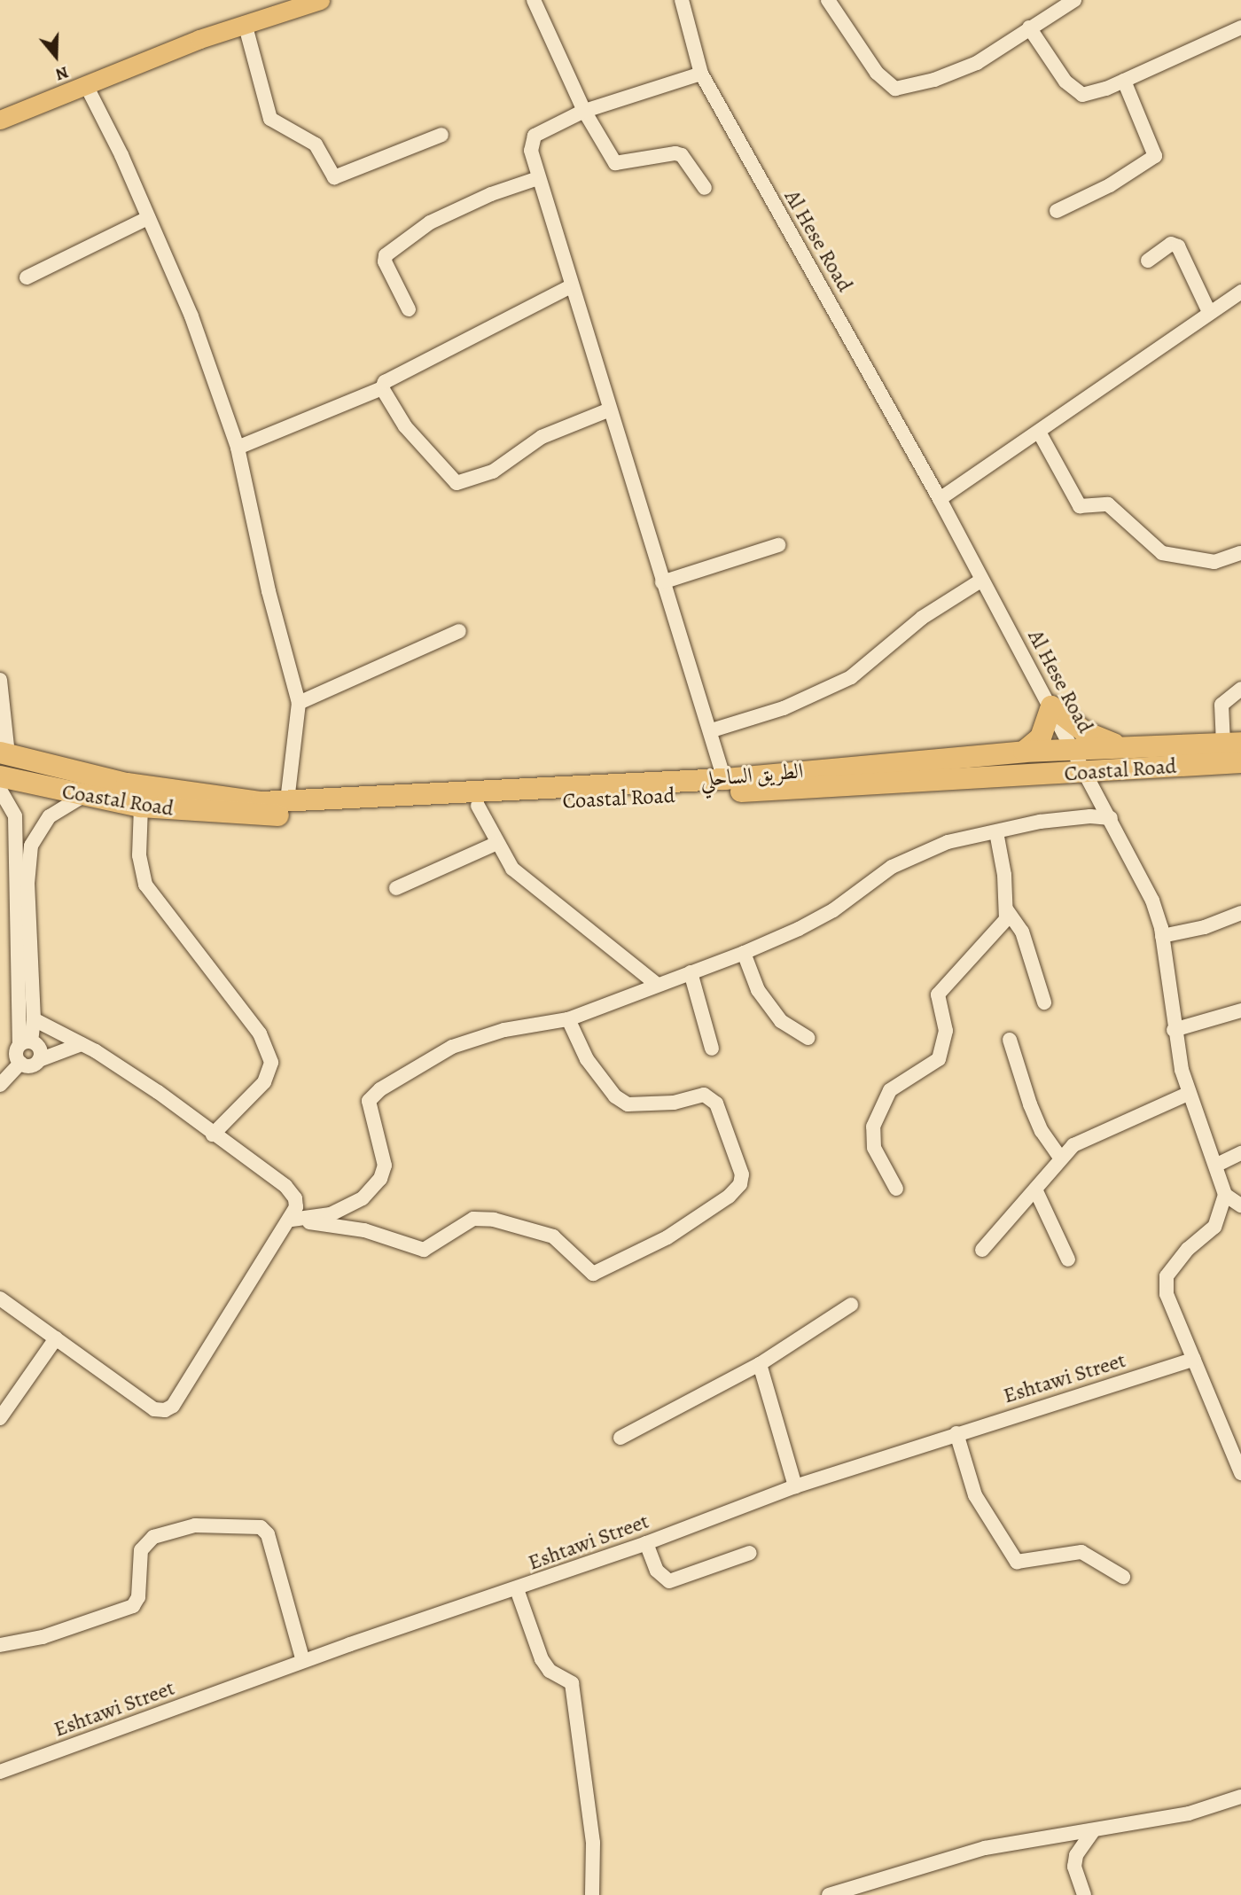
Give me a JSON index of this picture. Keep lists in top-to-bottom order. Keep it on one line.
{"streets":{"highway":["Coastal Road","الطريق الساحلي"],"street":["Al Hese Road","Eshtawi Street"]},"crossings":[["Al Hese Road","Coastal Road"],["Al Hese Road","الطريق الساحلي"],["Coastal Road","الطريق الساحلي"]],"north":"bottom"}
